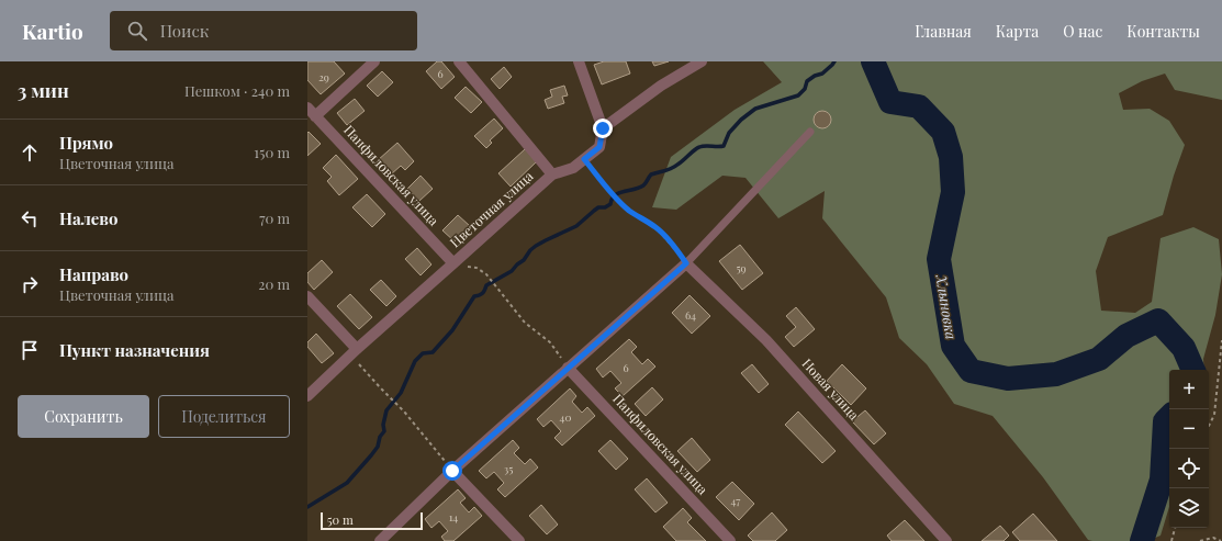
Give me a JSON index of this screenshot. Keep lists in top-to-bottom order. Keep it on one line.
{"streets":{"street":["Панфиловская улица","Цветочная улица","Новая улица"]},"crossings":[["Панфиловская улица","Цветочная улица"]],"water":["Хлыновка"],"house_numbers":["6","29","59","64","6","40","35","47","14"],"scale_bar":"50 m","page":{"header":"Kartio","search":"Поиск","nav":["Главная","Карта","О нас","Контакты"],"heading":["3 мин","Пешком · 240 m"],"list":[["Прямо","Цветочная улица","150 m"],["Налево","70 m"],["Направо","Цветочная улица","20 m"],"Пункт назначения"],"map_buttons":["+","−"],"buttons":["Сохранить","Поделиться"],"scale":"50 m"}}
